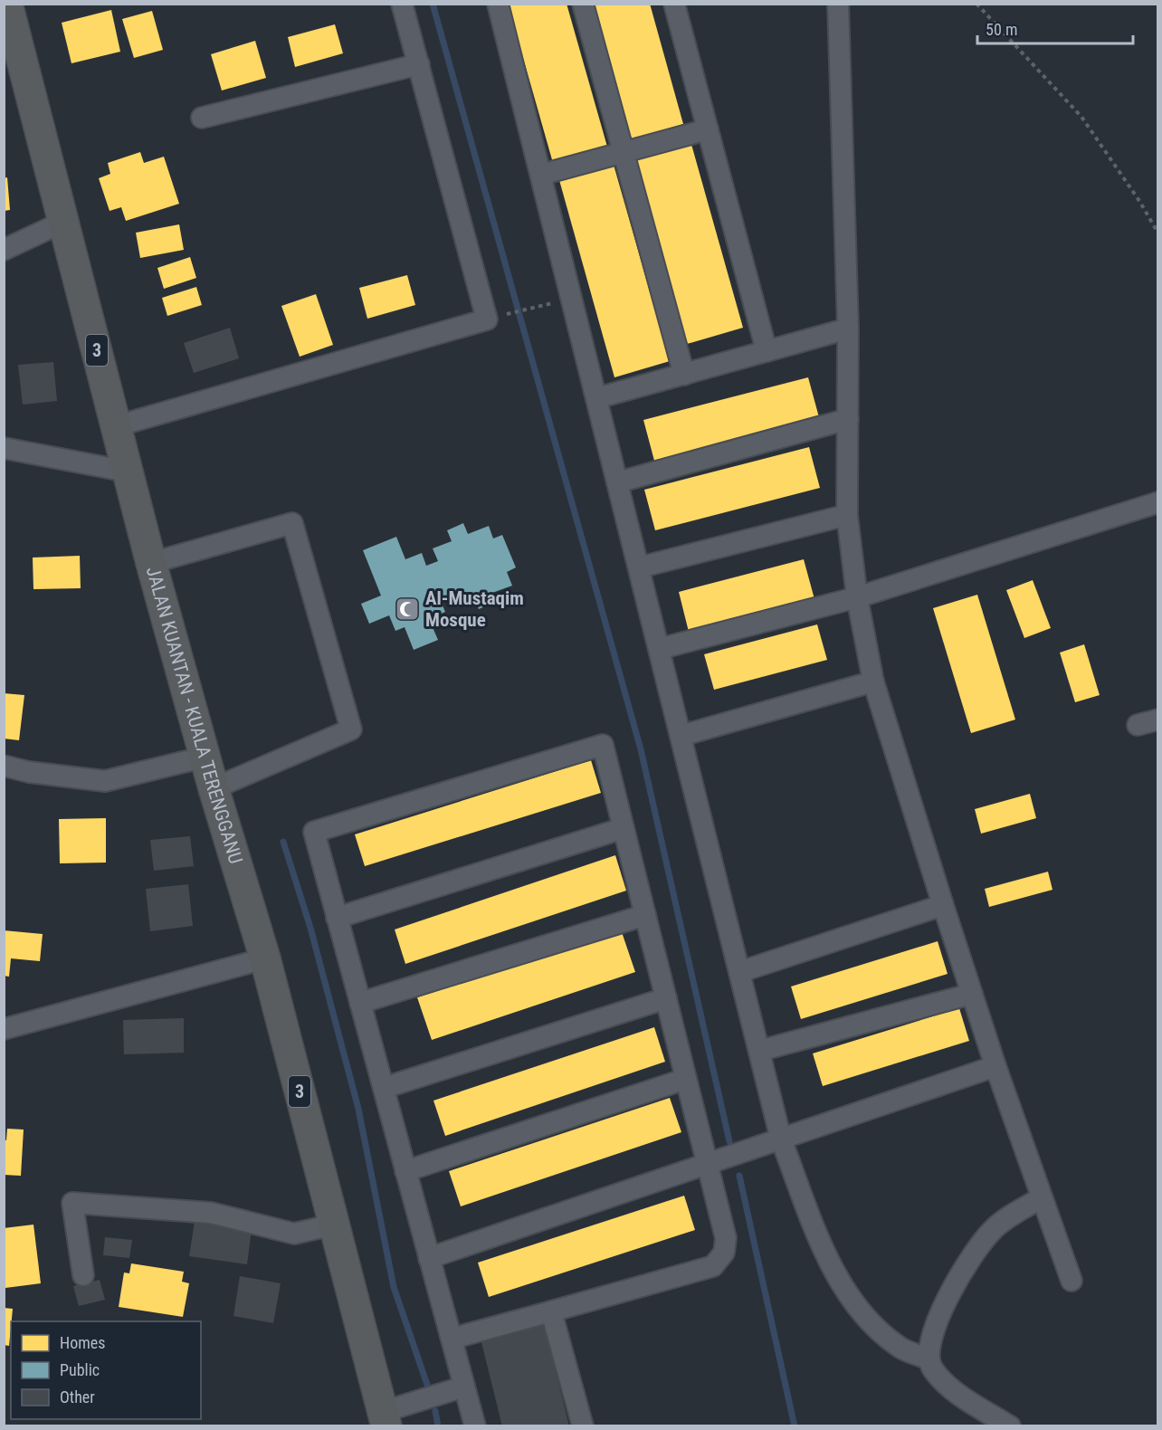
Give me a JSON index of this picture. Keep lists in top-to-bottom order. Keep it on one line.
{"streets":{"highway":["3","JALAN KUANTAN - KUALA TERENGGANU"]},"places":{"mosque":["Al-Mustaqim Mosque"]},"legend":["Homes","Public","Other"],"scale_bar":"50 m"}
